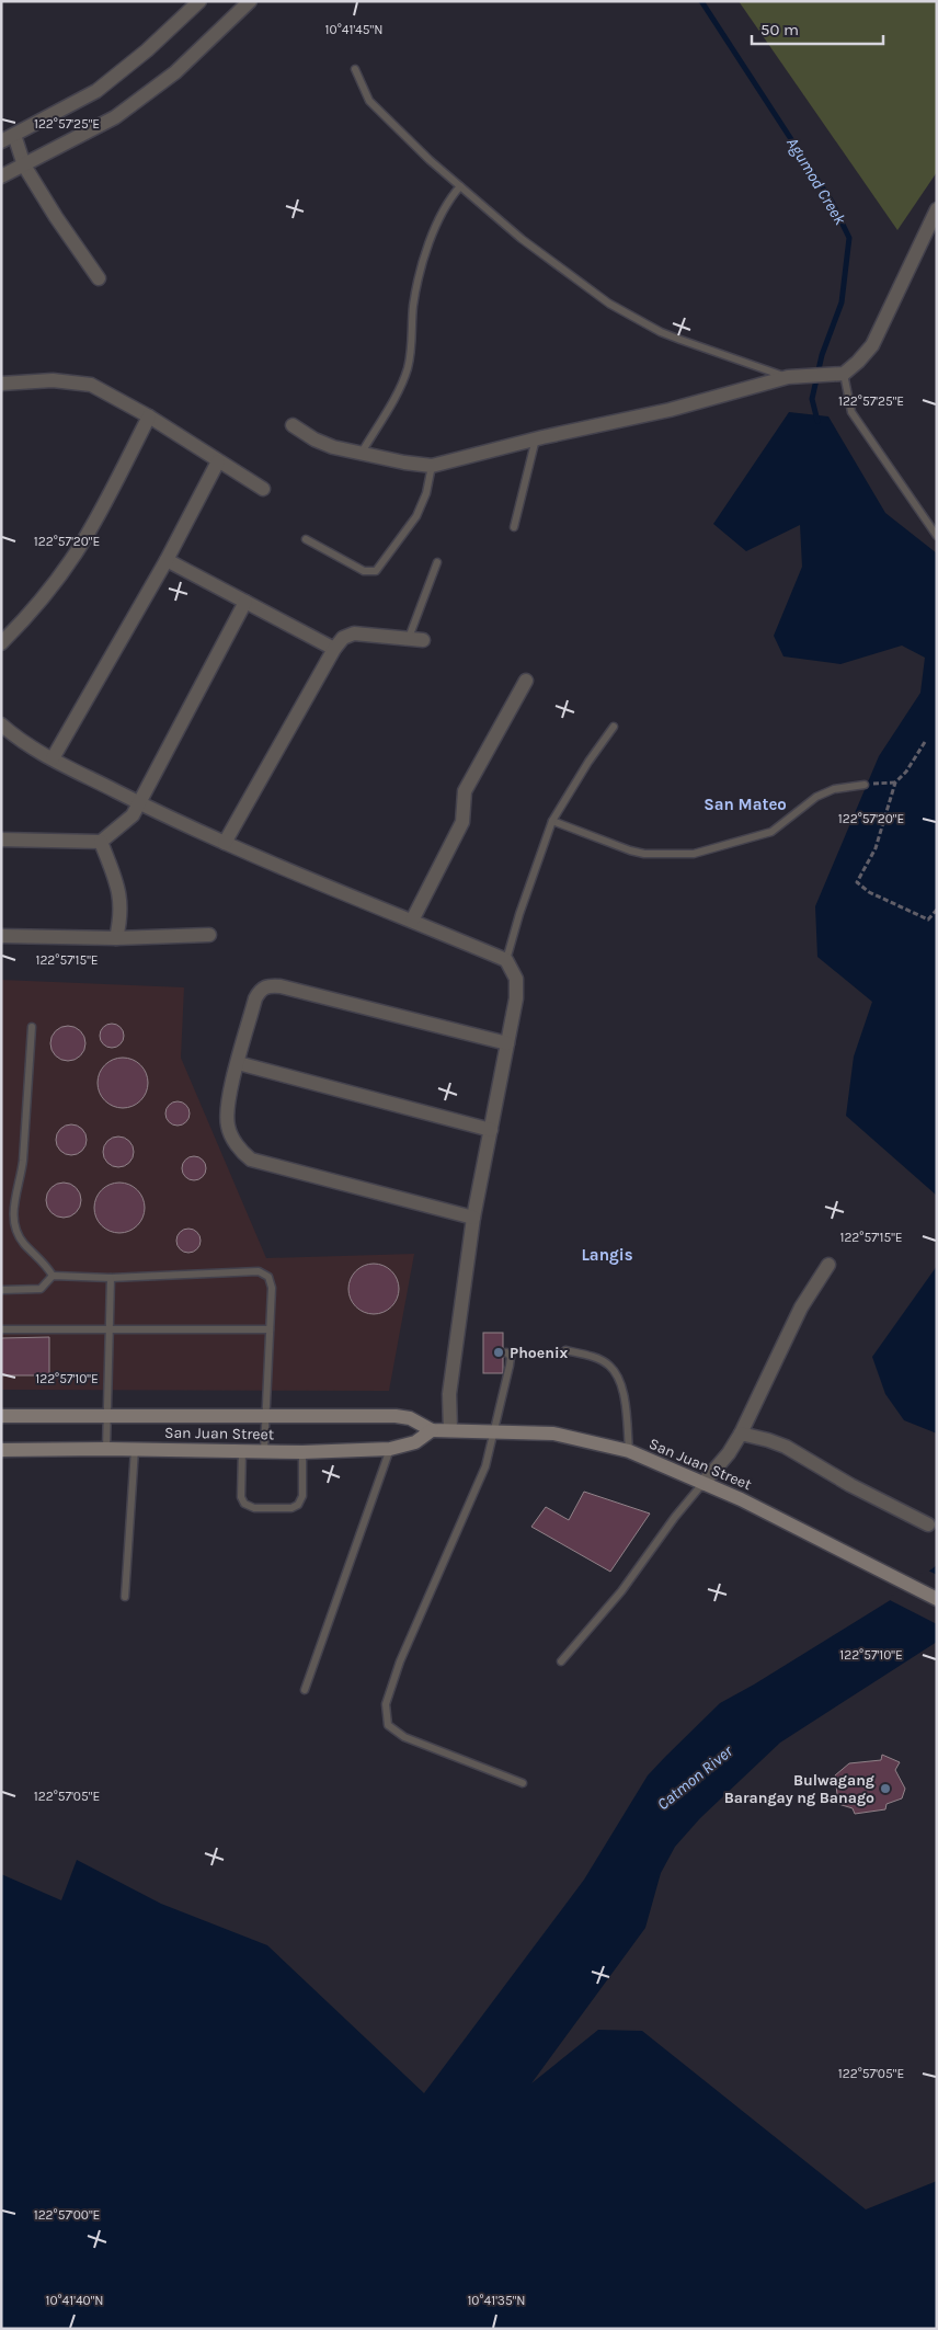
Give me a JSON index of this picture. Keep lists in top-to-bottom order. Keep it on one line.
{"streets":{"main road":["San Juan Street"]},"districts":["San Mateo","Langis"],"water":["Agumod Creek","Catmon River"],"places":["Phoenix","Bulwagang Barangay ng Banago"],"scale_bar":"50 m","coordinates":["10°41'45\"N","122°57'25\"E","122°57'20\"E","122°57'15\"E","122°57'10\"E","122°57'05\"E","122°57'00\"E","10°41'40\"N","10°41'35\"N"]}
